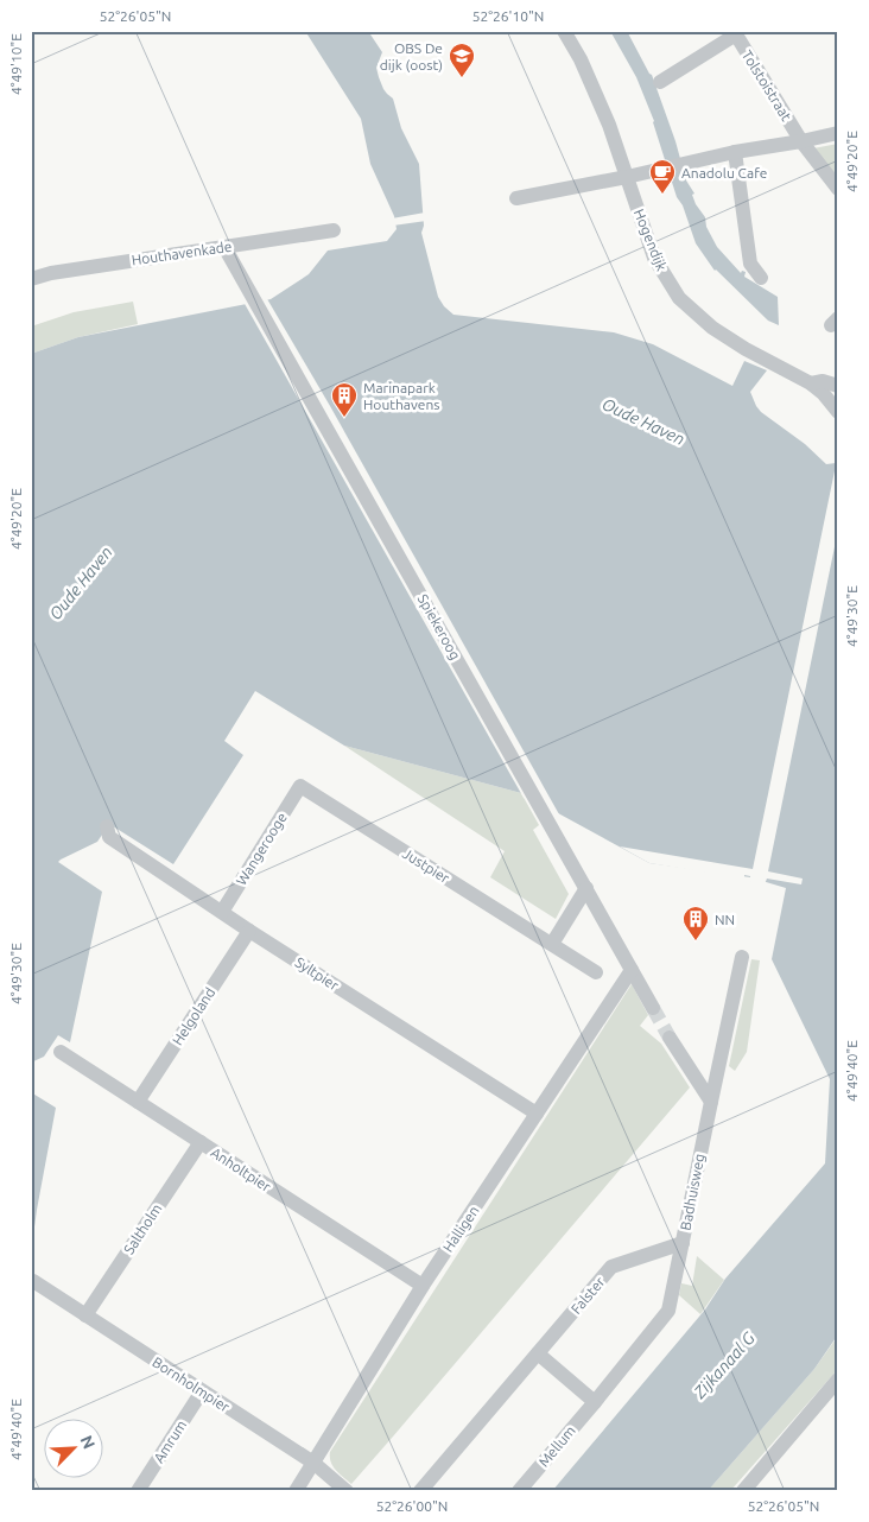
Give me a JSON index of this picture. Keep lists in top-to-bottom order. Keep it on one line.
{"streets":{"street":["Tolstoistraat","Hogendijk","Houthavenkade","Spiekeroog","Wangerooge","Justpier","Syltpier","Helgoland","Anholtpier","Badhuisweg","Saltholm","Halligen","Falster","Bornholmpier","Amrum","Mellum"]},"crossings":[["Houthavenkade","Spiekeroog"],["Spiekeroog","Halligen"],["Wangerooge","Justpier"],["Wangerooge","Syltpier"],["Syltpier","Helgoland"],["Syltpier","Halligen"],["Helgoland","Anholtpier"],["Anholtpier","Saltholm"],["Anholtpier","Halligen"],["Badhuisweg","Falster"],["Badhuisweg","Mellum"],["Saltholm","Bornholmpier"],["Halligen","Bornholmpier"],["Bornholmpier","Amrum"]],"water":["Oude Haven","Zijkanaal G"],"places":{"school or university":["OBS De dijk (oost)"],"cafe":["Anadolu Cafe"],"building":["Marinapark Houthavens","NN"]},"north":"top right","coordinates":["52°26'05\"N","52°26'10\"N","4°49'10\"E","4°49'20\"E","4°49'30\"E","4°49'40\"E","52°26'00\"N"]}
